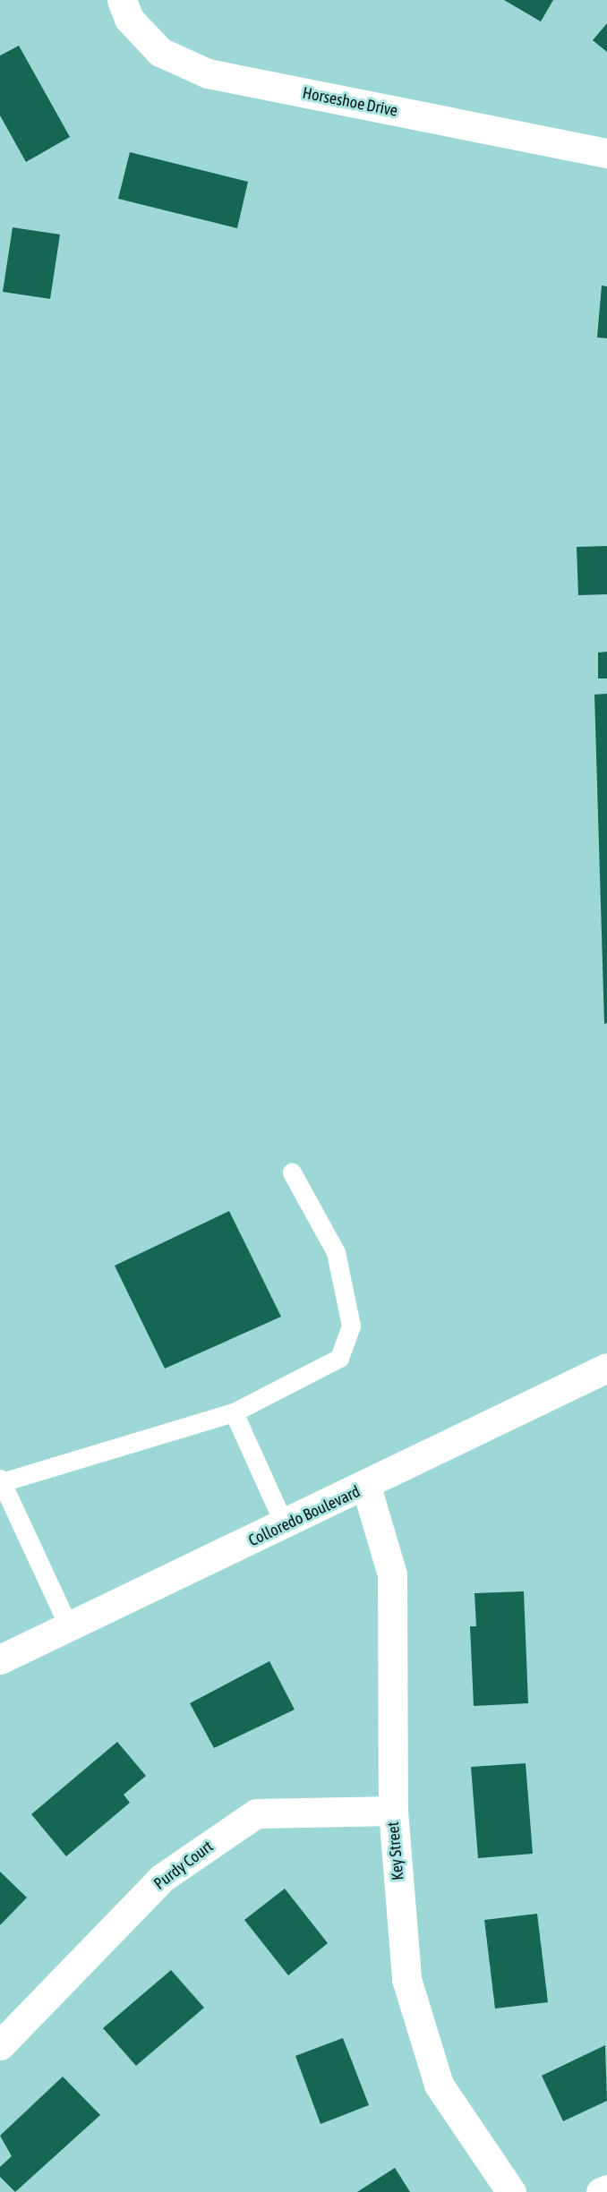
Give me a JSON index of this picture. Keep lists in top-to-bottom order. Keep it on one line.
{"streets":{"main road":["Horseshoe Drive","Colloredo Boulevard","Key Street","Purdy Court"]},"crossings":[["Colloredo Boulevard","Key Street"],["Key Street","Purdy Court"]]}
